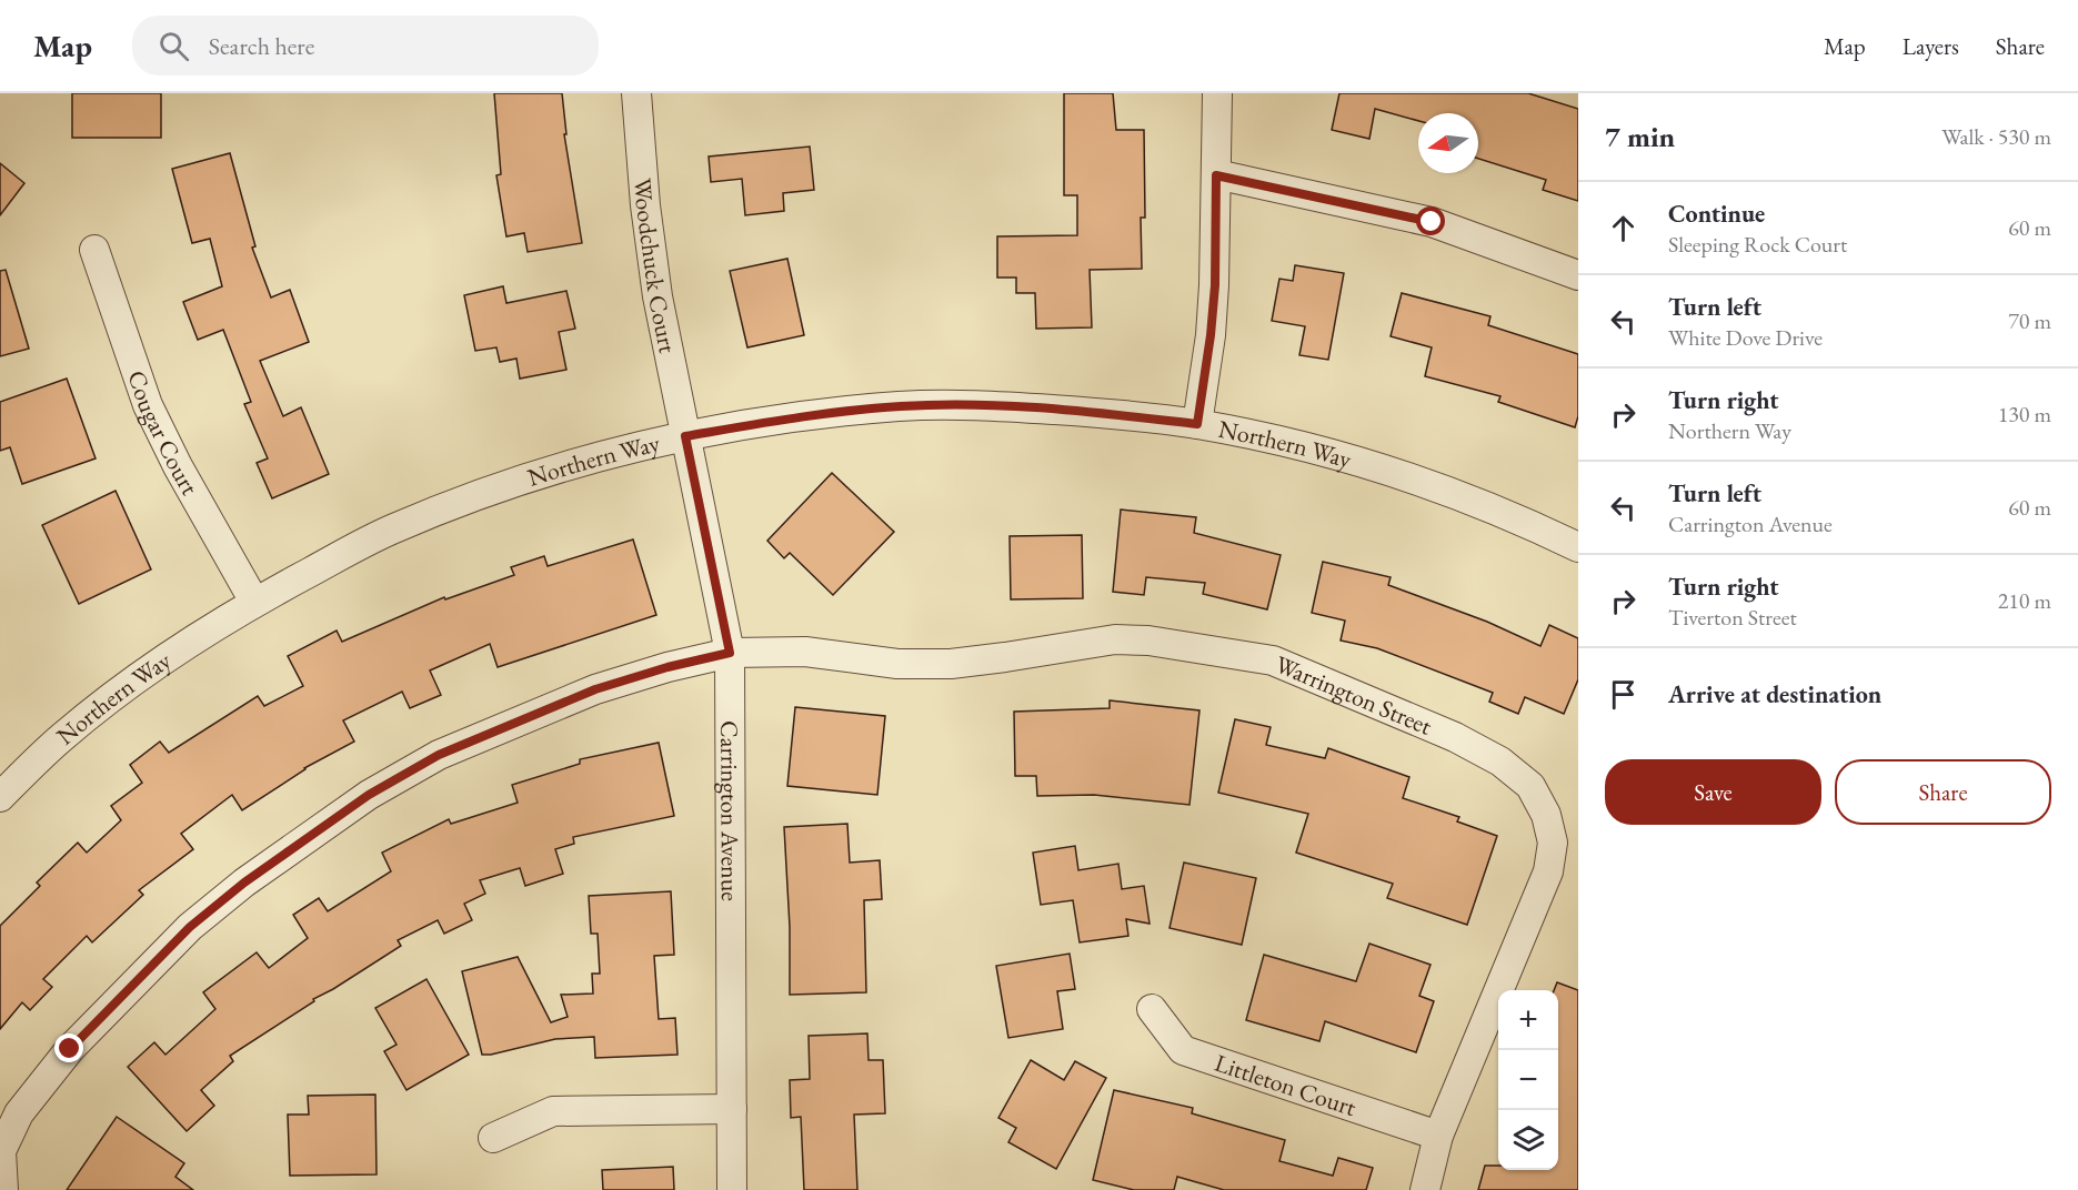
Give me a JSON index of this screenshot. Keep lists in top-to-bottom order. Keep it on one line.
{"streets":{"street":["Woodchuck Court","Cougar Court","Northern Way","Warrington Street","Carrington Avenue","Littleton Court"]},"crossings":[["Woodchuck Court","Northern Way"],["Woodchuck Court","Carrington Avenue"],["Cougar Court","Northern Way"],["Northern Way","Carrington Avenue"],["Warrington Street","Carrington Avenue"],["Warrington Street","Littleton Court"]],"north":"left","page":{"header":"Map","search":"Search here","nav":["Map","Layers","Share"],"heading":["7 min","Walk · 530 m"],"list":[["Continue","Sleeping Rock Court","60 m"],["Turn left","White Dove Drive","70 m"],["Turn right","Northern Way","130 m"],["Turn left","Carrington Avenue","60 m"],["Turn right","Tiverton Street","210 m"],"Arrive at destination"],"buttons":["Save","Share"],"map_buttons":["+","−"]}}
